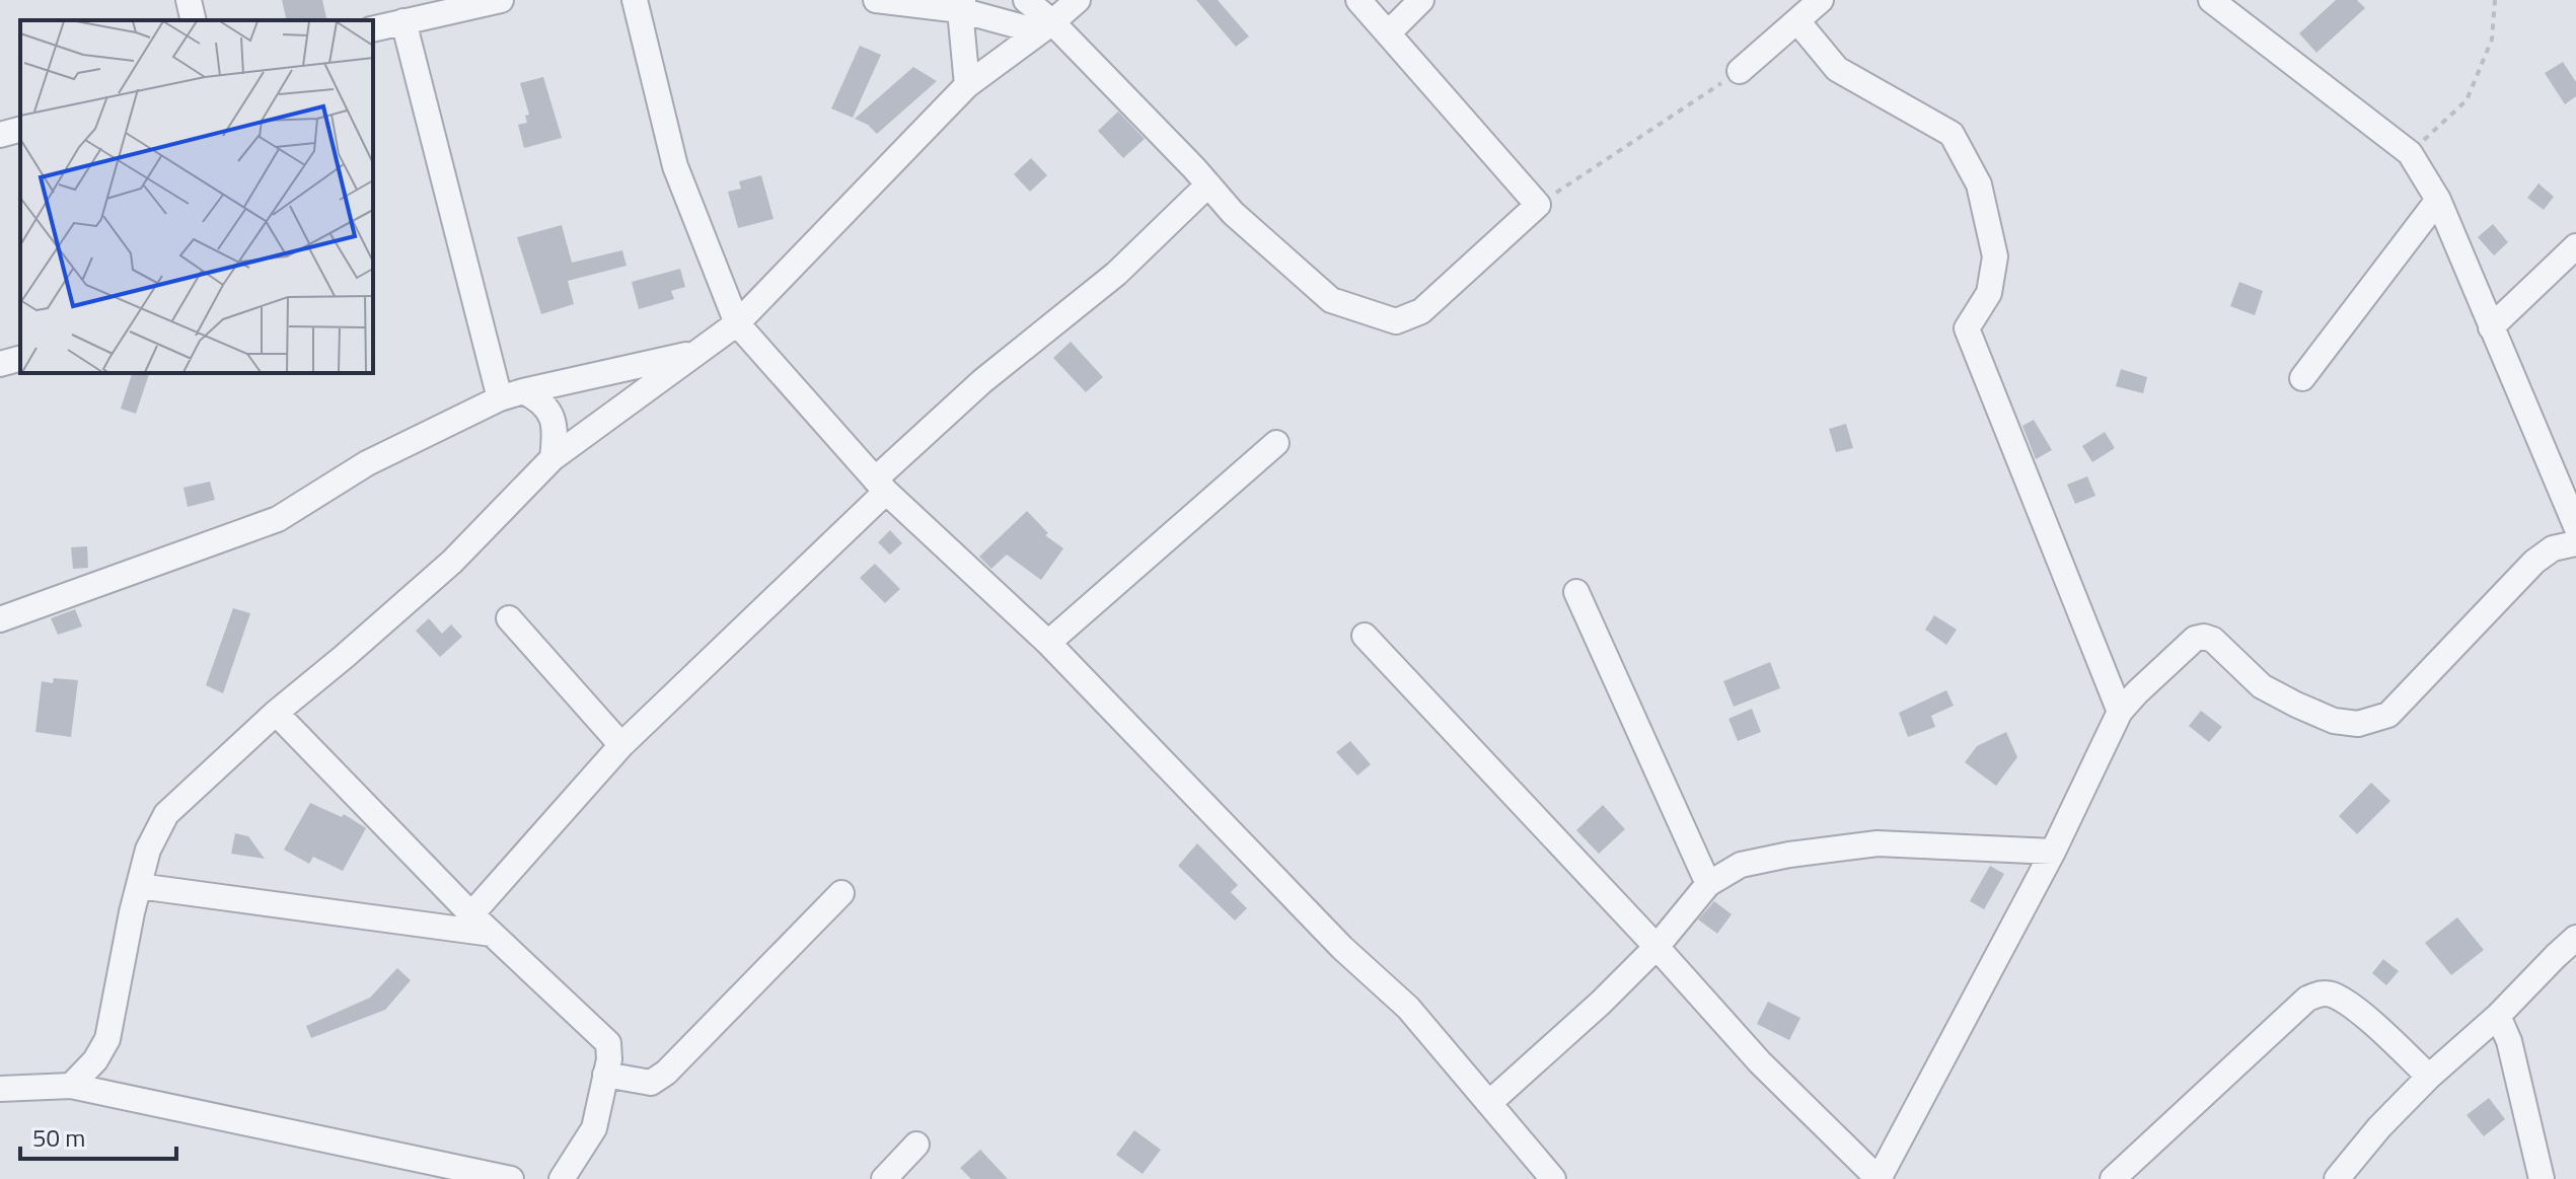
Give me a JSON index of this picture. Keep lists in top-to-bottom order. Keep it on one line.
{"scale_bar":"50 m"}
